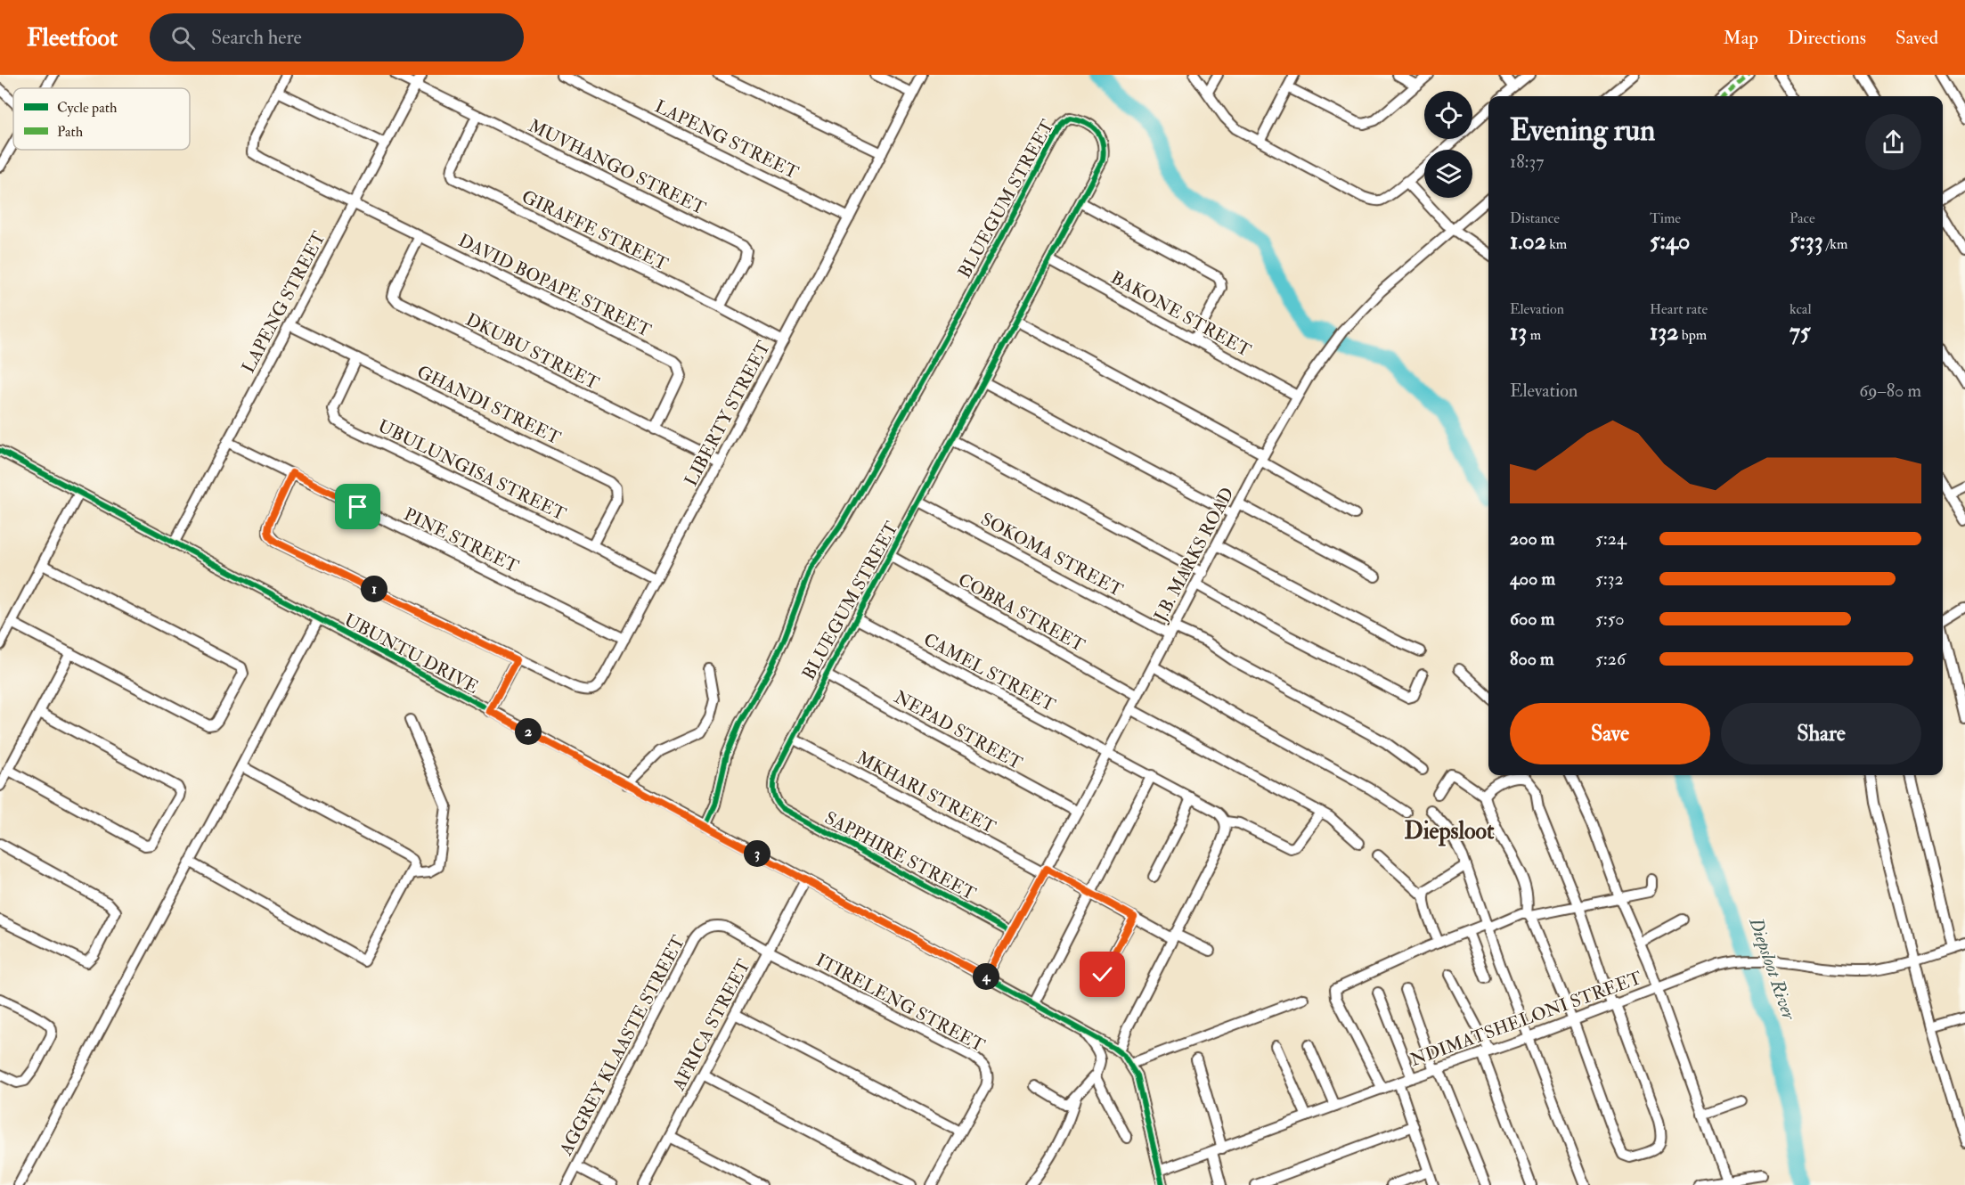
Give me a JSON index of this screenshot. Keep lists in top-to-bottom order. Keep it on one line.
{"streets":{"street":["LAPENG STREET","MUVHANGO STREET","BLUEGUM STREET","GIRAFFE STREET","DAVID BOPAPE STREET","BAKONE STREET","DKUBU STREET","GHANDI STREET","LIBERTY STREET","UBULUNGISA STREET","PINE STREET","SOKOMA STREET","J.B. MARKS ROAD","COBRA STREET","UBUNTU DRIVE","CAMEL STREET","NEPAD STREET","MKHARI STREET","SAPPHIRE STREET","ITIRELENG STREET","NDIMATSHELONI STREET","AFRICA STREET","AGGREY KLAASTE STREET"]},"crossings":[["LAPENG STREET","MUVHANGO STREET"],["LAPENG STREET","DAVID BOPAPE STREET"],["LAPENG STREET","GHANDI STREET"],["LAPENG STREET","LIBERTY STREET"],["LAPENG STREET","PINE STREET"],["LAPENG STREET","UBUNTU DRIVE"],["MUVHANGO STREET","GIRAFFE STREET"],["BLUEGUM STREET","BAKONE STREET"],["BLUEGUM STREET","SOKOMA STREET"],["BLUEGUM STREET","COBRA STREET"],["BLUEGUM STREET","UBUNTU DRIVE"],["BLUEGUM STREET","CAMEL STREET"],["BLUEGUM STREET","NEPAD STREET"],["BLUEGUM STREET","MKHARI STREET"],["BLUEGUM STREET","SAPPHIRE STREET"],["GIRAFFE STREET","LIBERTY STREET"],["DAVID BOPAPE STREET","DKUBU STREET"],["BAKONE STREET","J.B. MARKS ROAD"],["DKUBU STREET","LIBERTY STREET"],["GHANDI STREET","UBULUNGISA STREET"],["LIBERTY STREET","UBULUNGISA STREET"],["LIBERTY STREET","PINE STREET"],["SOKOMA STREET","J.B. MARKS ROAD"],["J.B. MARKS ROAD","COBRA STREET"],["J.B. MARKS ROAD","UBUNTU DRIVE"],["J.B. MARKS ROAD","CAMEL STREET"],["J.B. MARKS ROAD","NEPAD STREET"],["J.B. MARKS ROAD","MKHARI STREET"],["J.B. MARKS ROAD","SAPPHIRE STREET"],["UBUNTU DRIVE","AFRICA STREET"],["ITIRELENG STREET","AFRICA STREET"],["ITIRELENG STREET","AGGREY KLAASTE STREET"],["AFRICA STREET","AGGREY KLAASTE STREET"]],"districts":["Diepsloot"],"water":["Diepsloot River"],"legend":["Cycle path","Path"],"page":{"header":"Fleetfoot","search":"Search here","nav":["Map","Directions","Saved"],"heading":["Evening run","18:37"],"stats":[["Distance","1.02 km"],["Time","5:40"],["Pace","5:33 /km"],["Elevation","13 m"],["Heart rate","132 bpm"],["kcal","75"]],"chart":["Elevation","69–80 m"],"list":[{"name":"200 m","note":"5:24"},{"name":"400 m","note":"5:32"},{"name":"600 m","note":"5:50"},{"name":"800 m","note":"5:26"}],"pins":["1","2","3","4"],"buttons":["Save","Share"]}}
